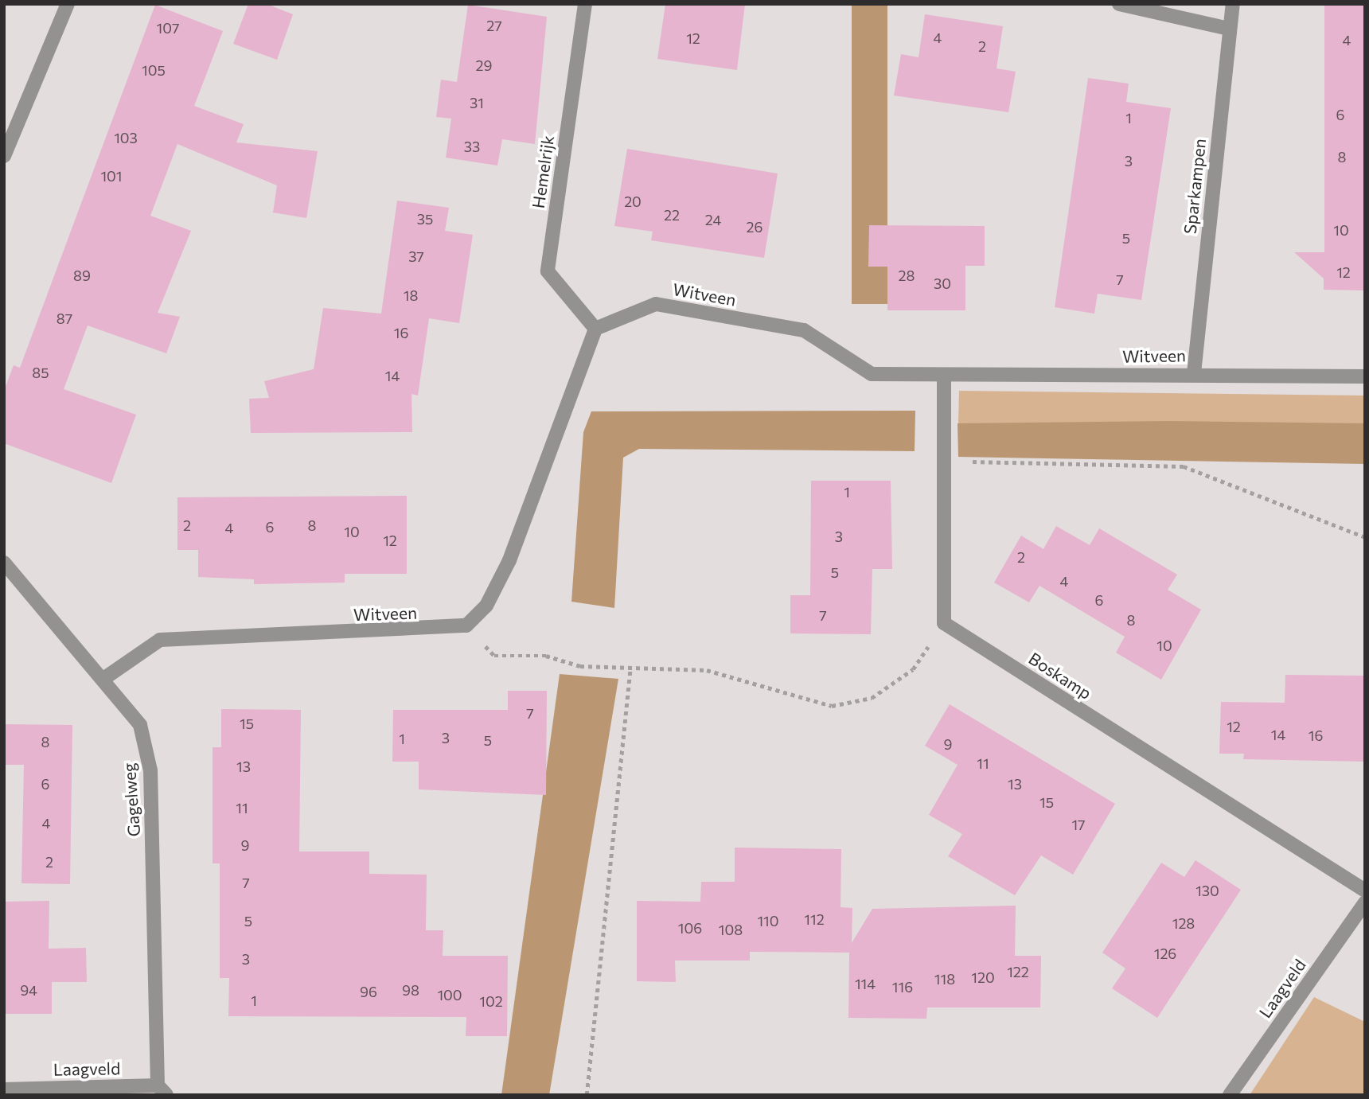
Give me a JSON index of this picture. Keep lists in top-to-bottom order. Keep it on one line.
{"streets":{"street":["Hemelrijk","Sparkampen","Witveen","Boskamp","Gagelweg","Laagveld"]},"crossings":[["Hemelrijk","Witveen"],["Sparkampen","Witveen"],["Witveen","Gagelweg"],["Gagelweg","Laagveld"]],"house_numbers":["27","107","4","12","4","2","29","105","31","6","1","103","33","8","3","101","20","22","35","24","26","10","5","37","12","89","28","7","30","18","87","16","85","14","1","2","8","6","4","10","3","12","2","5","4","6","7","8","10","7","15","12","14","16","3","1","5","8","9","11","13","6","13","15","11","4","17","9","2","7","130","112","5","110","128","106","108","126","3","122","120","118","114","116","94","98","96","100","1","102"]}
